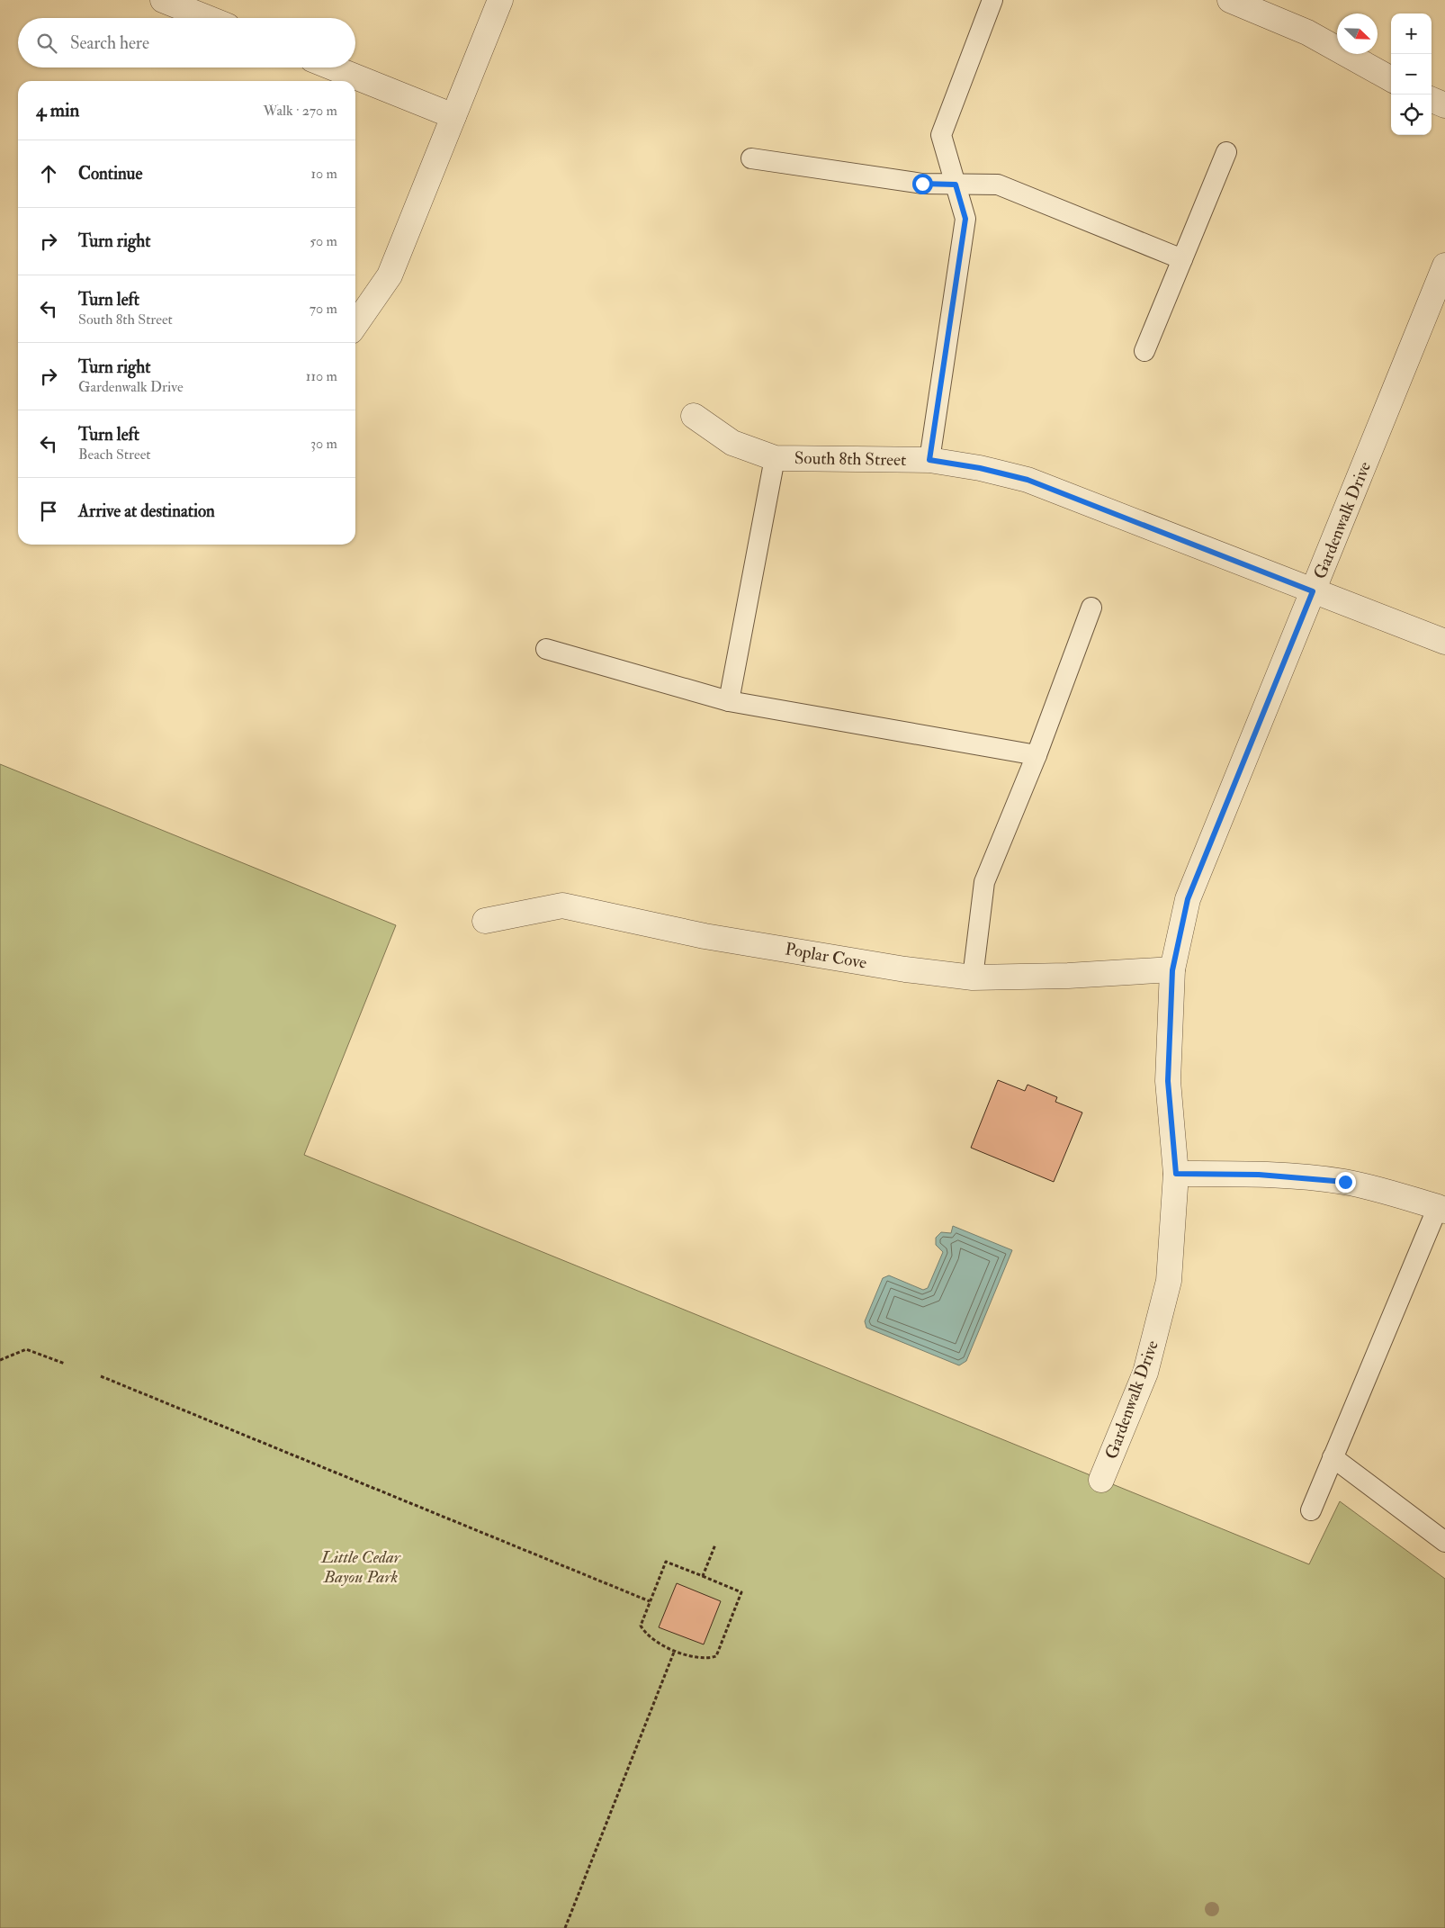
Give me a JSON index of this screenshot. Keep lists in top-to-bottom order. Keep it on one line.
{"streets":{"street":["South 8th Street","Gardenwalk Drive","Poplar Cove"]},"crossings":[["South 8th Street","Gardenwalk Drive"],["Gardenwalk Drive","Poplar Cove"]],"parks":["Little Cedar Bayou Park"],"north":"bottom right","page":{"map_buttons":["+","−"],"search":"Search here","heading":["4 min","Walk · 270 m"],"list":[["Continue","10 m"],["Turn right","50 m"],["Turn left","South 8th Street","70 m"],["Turn right","Gardenwalk Drive","110 m"],["Turn left","Beach Street","30 m"],"Arrive at destination"]}}
